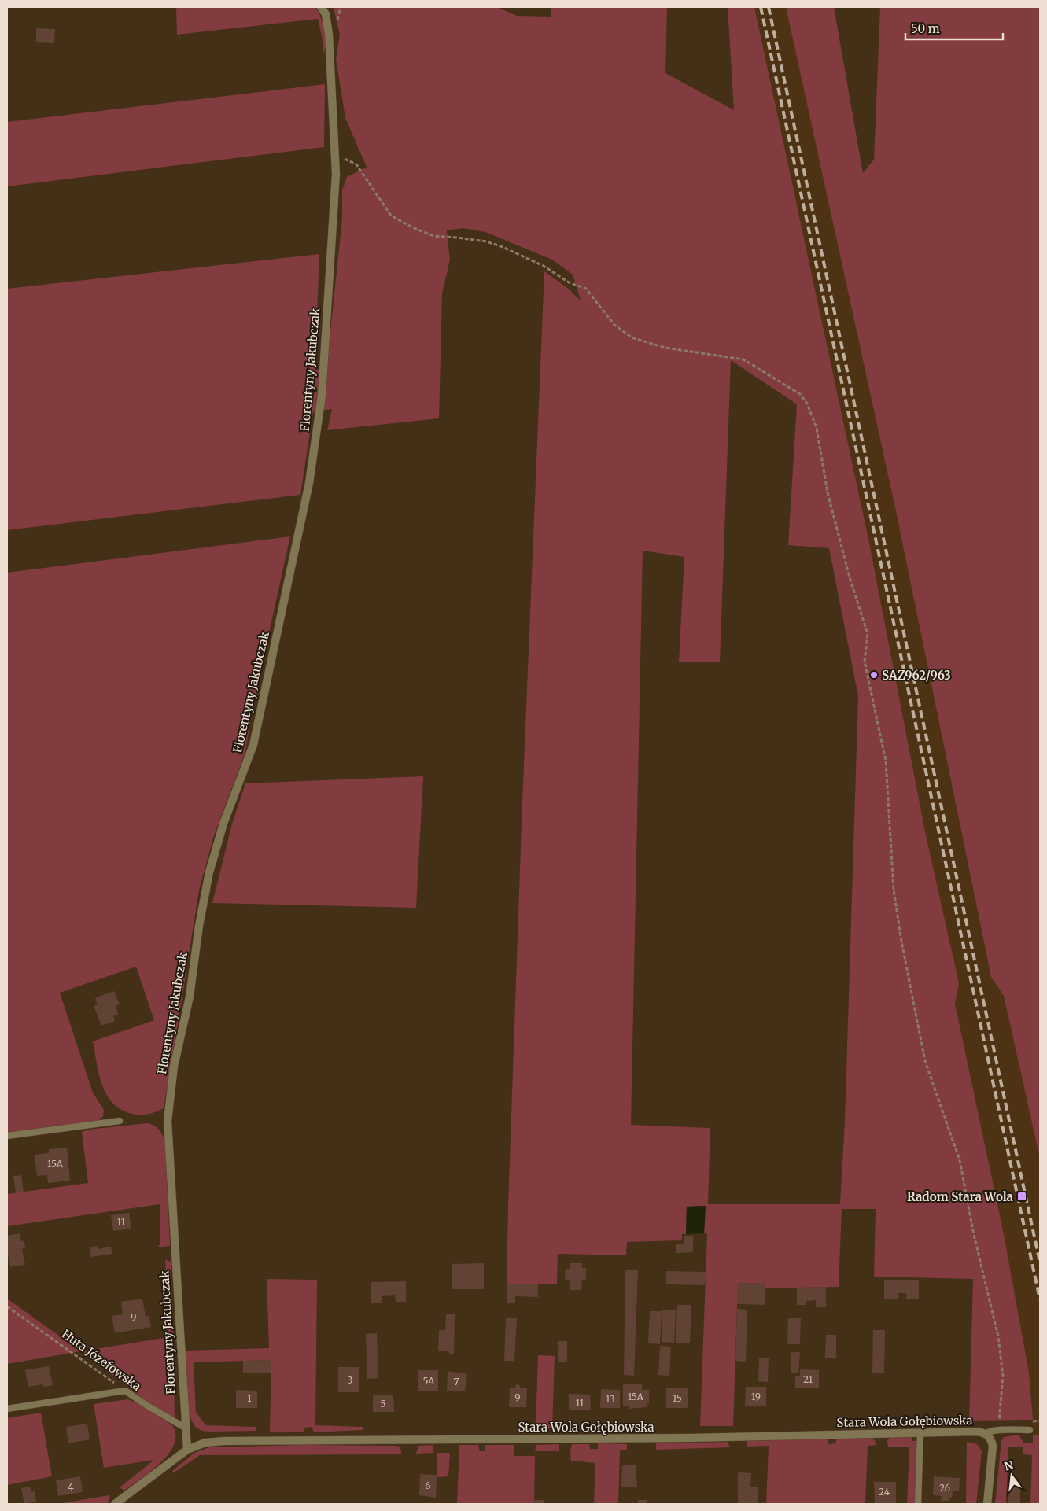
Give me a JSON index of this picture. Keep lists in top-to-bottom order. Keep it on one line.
{"streets":{"street":["Florentyny Jakubczak","Stara Wola Gołębiowska"],"lane":["Huta Józefowska"]},"crossings":[["Florentyny Jakubczak","Huta Józefowska"],["Florentyny Jakubczak","Stara Wola Gołębiowska"]],"places":{"other":["SAZ962/963"],"transit":["Radom Stara Wola"]},"house_numbers":["15A","11","9","21","3","5A","7","15A","19","9","1","15","13","11","5","6","4","26","24"],"scale_bar":"50 m","north":"top"}
